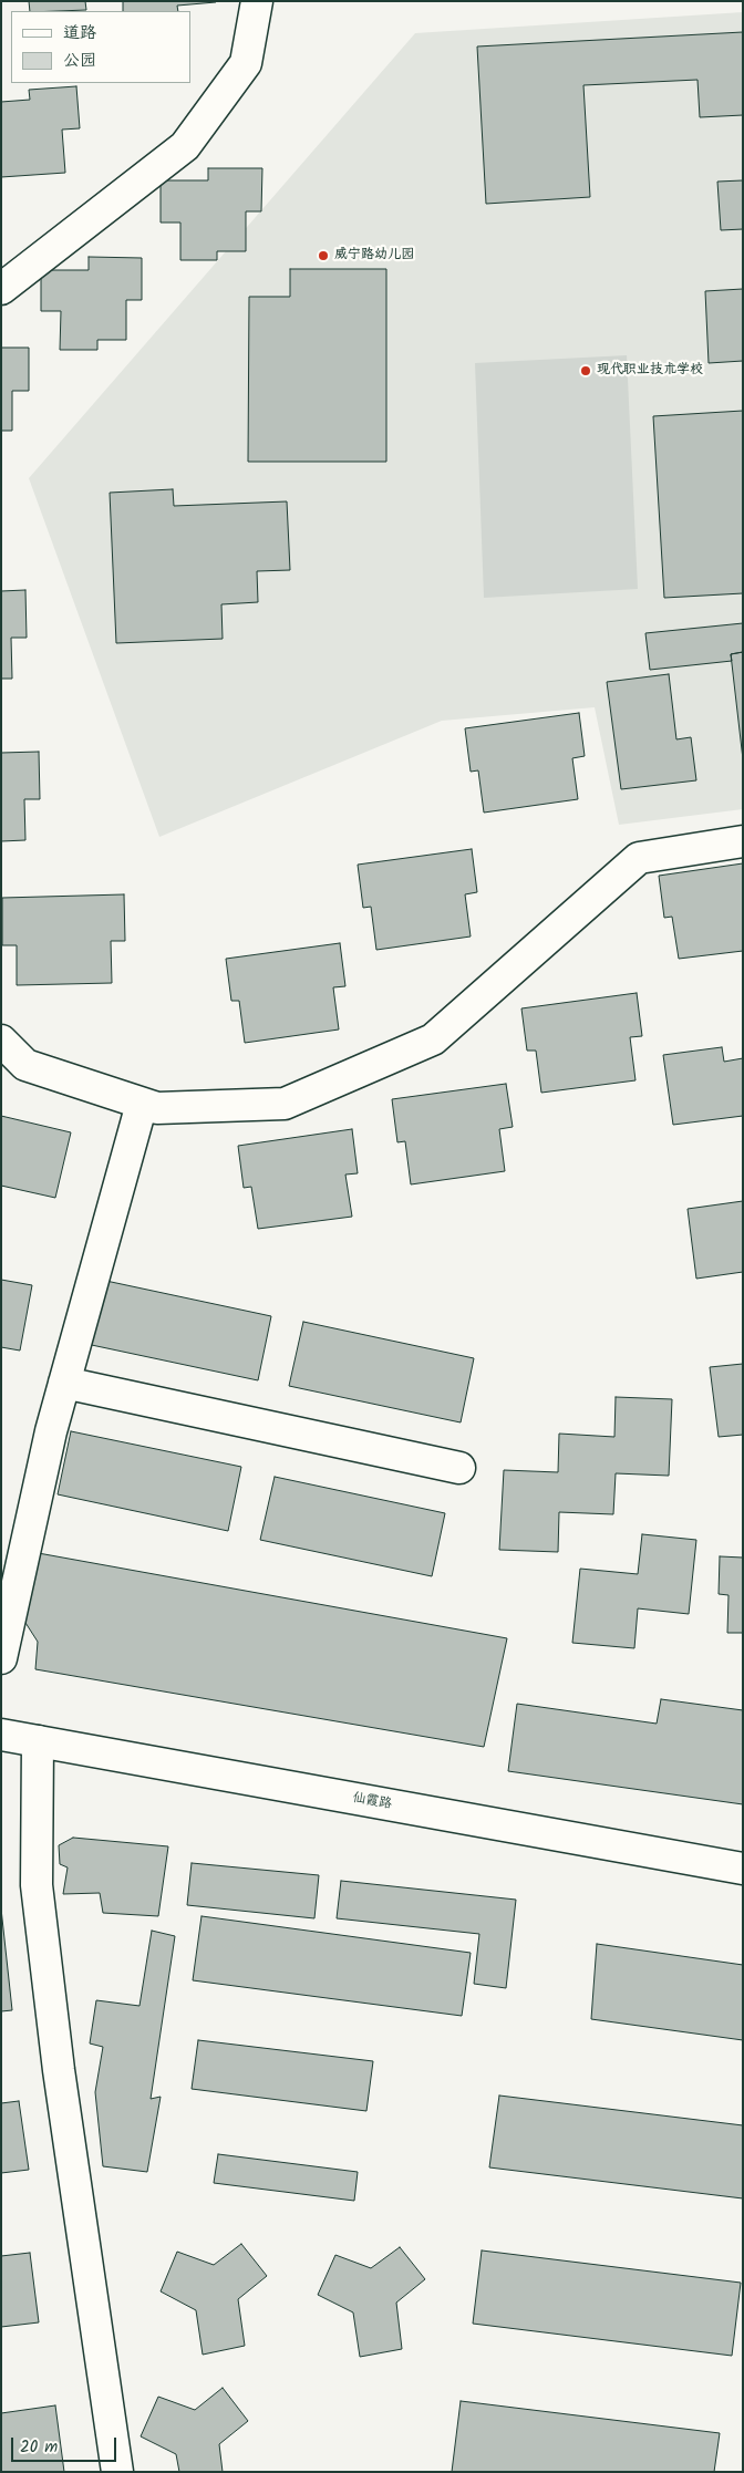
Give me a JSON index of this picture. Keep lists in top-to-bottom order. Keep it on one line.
{"streets":{"street":["仙霞路"]},"places":["威宁路幼儿园","现代职业技术学校"],"legend":["道路","公园"],"scale_bar":"20 m"}
